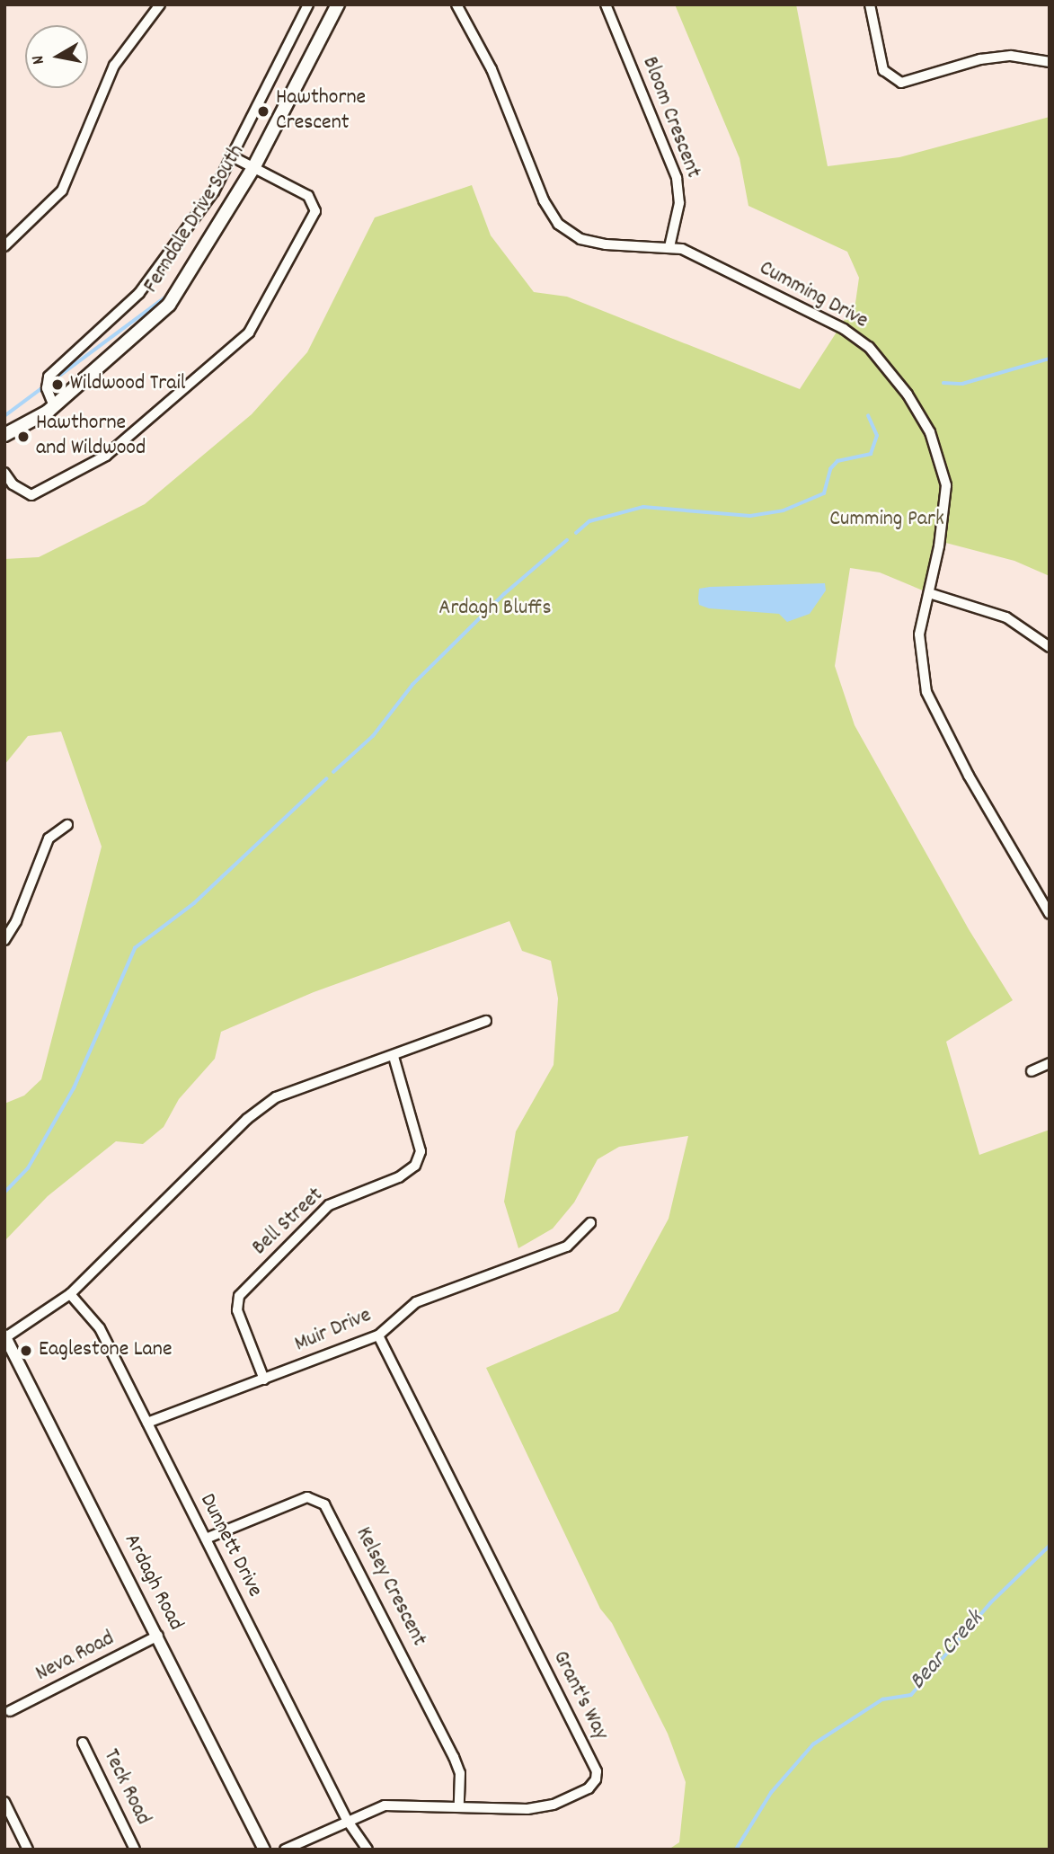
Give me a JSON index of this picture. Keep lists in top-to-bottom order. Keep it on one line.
{"streets":{"main road":["Ferndale Drive South"],"street":["Bloom Crescent","Cumming Drive","Bell Street","Muir Drive","Dunnett Drive","Ardagh Road","Kelsey Crescent","Neva Road","Grant's Way","Teck Road"]},"crossings":[["Bloom Crescent","Cumming Drive"],["Bell Street","Muir Drive"],["Muir Drive","Dunnett Drive"],["Muir Drive","Grant's Way"],["Dunnett Drive","Kelsey Crescent"],["Dunnett Drive","Grant's Way"],["Ardagh Road","Neva Road"],["Kelsey Crescent","Grant's Way"]],"water":["Bear Creek"],"parks":["Cumming Park","Ardagh Bluffs"],"places":["Hawthorne Crescent","Wildwood Trail","Hawthorne and Wildwood","Eaglestone Lane"],"north":"left"}
